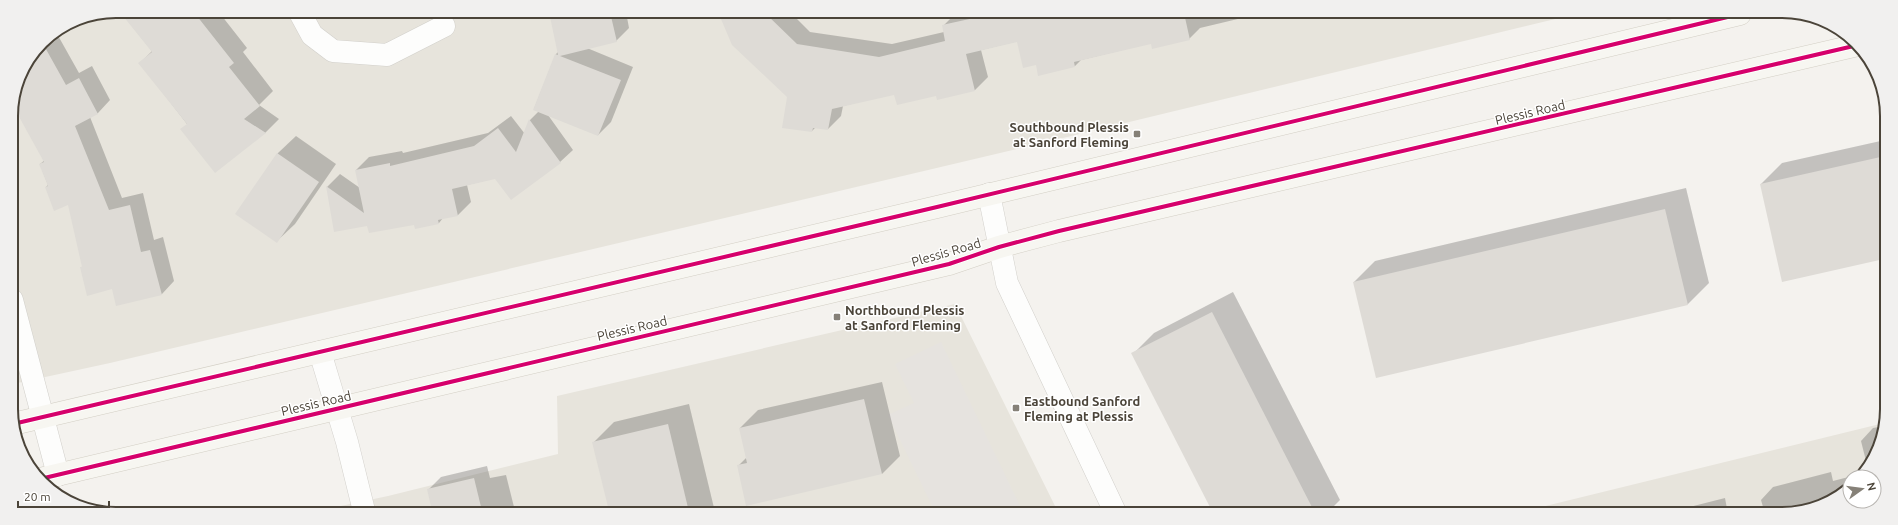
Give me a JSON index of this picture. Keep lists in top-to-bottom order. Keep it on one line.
{"streets":{"main road":["Plessis Road"]},"places":{"transit":["Southbound Plessis at Sanford Fleming","Northbound Plessis at Sanford Fleming","Eastbound Sanford Fleming at Plessis"]},"scale_bar":"20 m","north":"right"}
